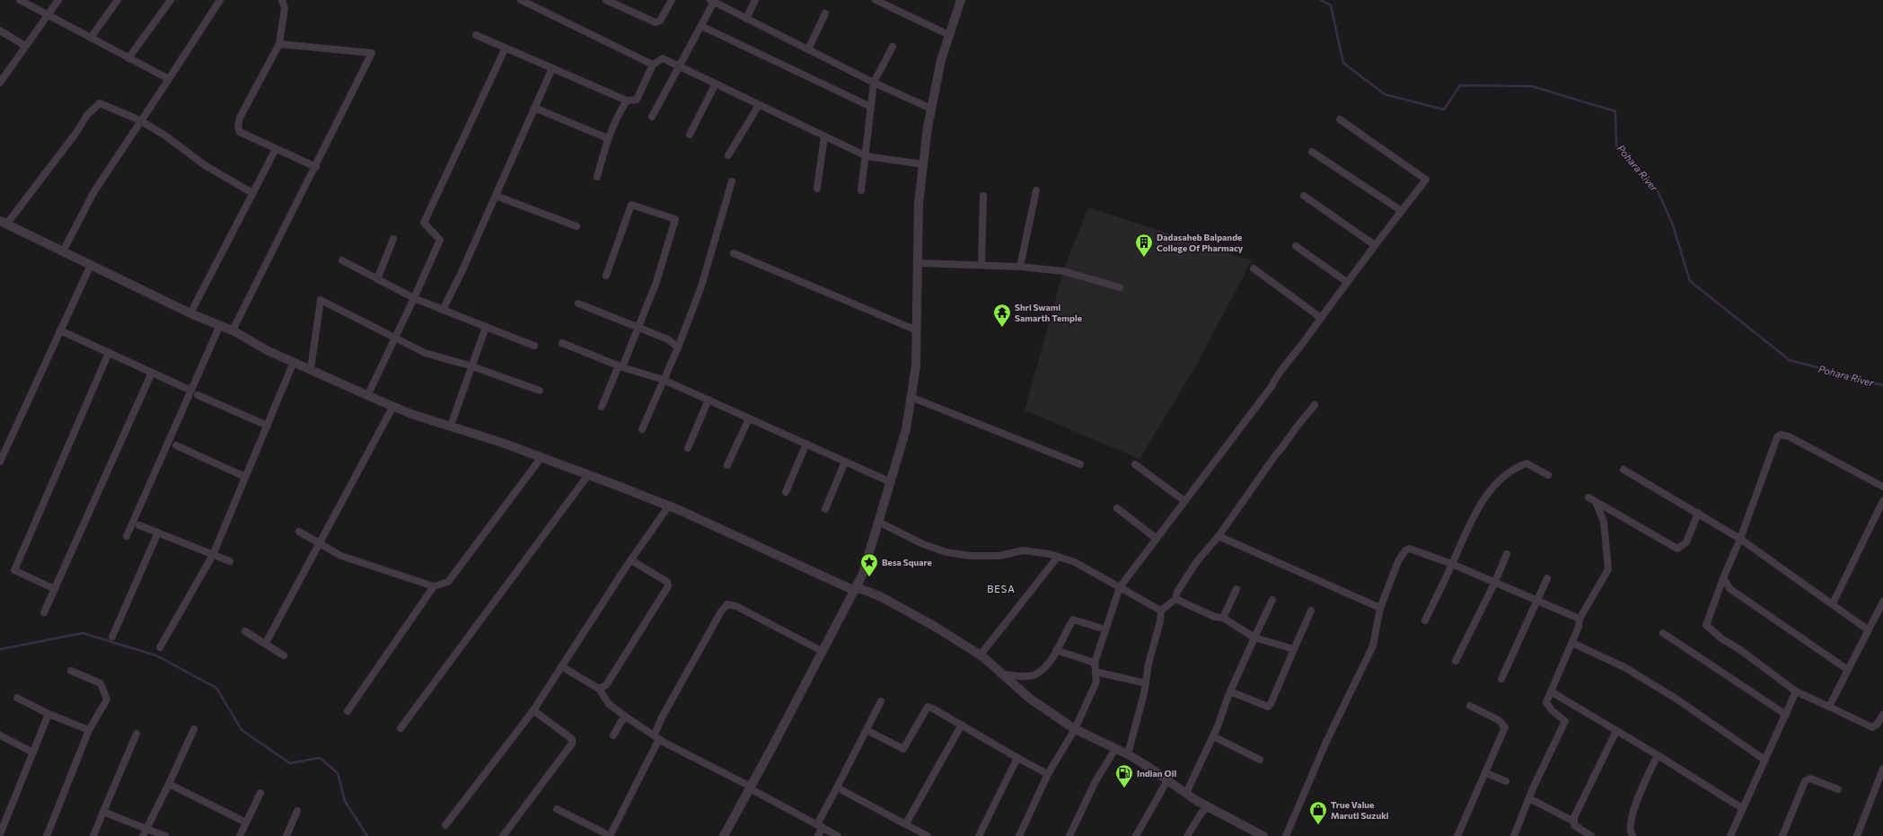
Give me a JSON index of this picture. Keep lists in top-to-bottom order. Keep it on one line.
{"districts":["BESA"],"water":["Pohara River"],"places":{"building":["Dadasaheb Balpande College Of Pharmacy"],"temple":["Shri Swami Samarth Temple"],"place":["Besa Square"],"fuel station":["Indian Oil"],"shop":["True Value Maruti Suzuki"]}}
